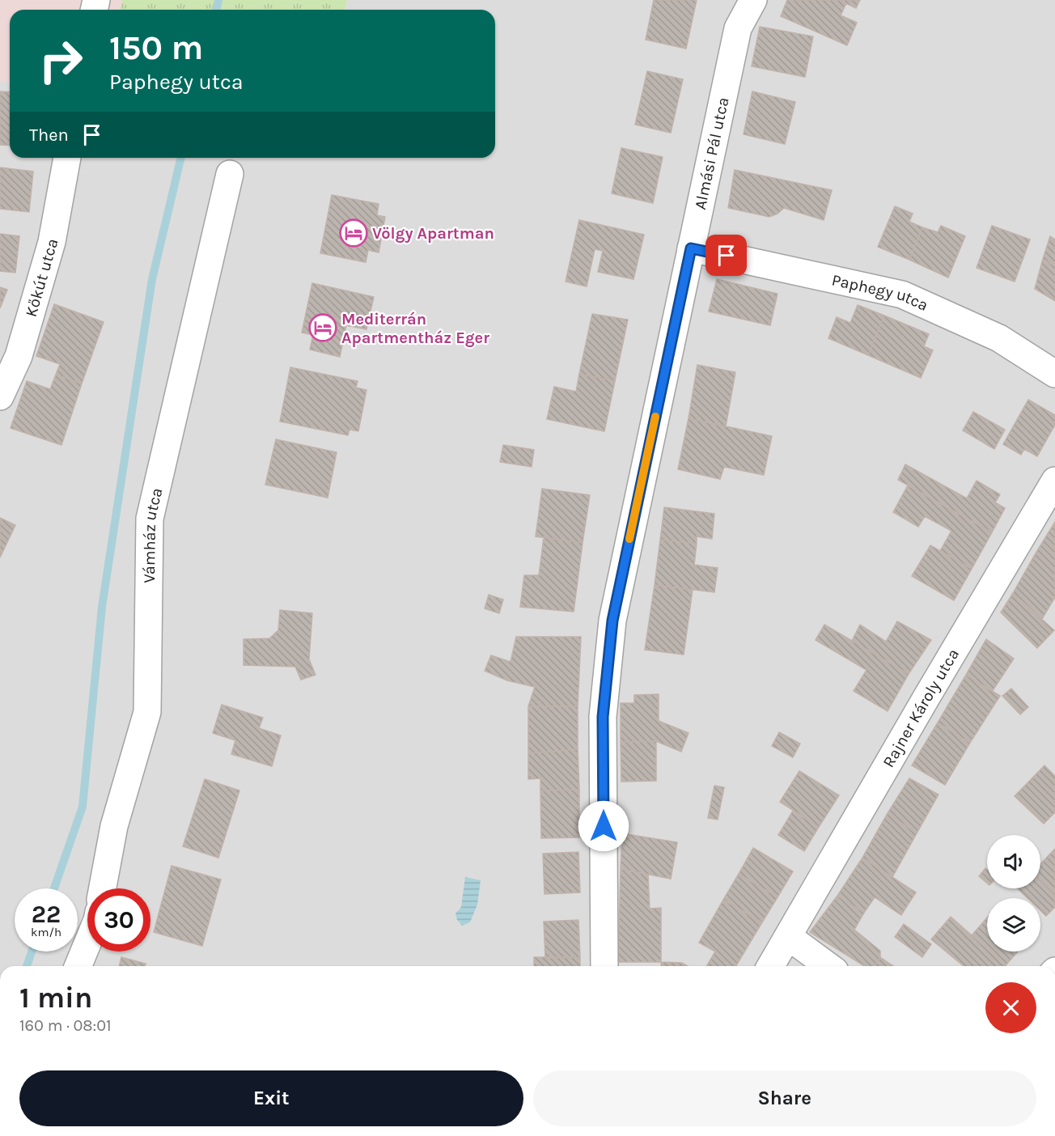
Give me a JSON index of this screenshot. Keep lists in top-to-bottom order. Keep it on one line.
{"streets":{"street":["Almási Pál utca","Kőkút utca","Paphegy utca","Vámház utca","Rajner Károly utca"]},"crossings":[["Almási Pál utca","Paphegy utca"]],"places":{"hotel":["Völgy Apartman","Mediterrán Apartmentház Eger"]},"page":{"turn":["150 m","Paphegy utca"],"then":"Then","speed":"22 km/h","limit":"30","heading":["1 min","160 m · 08:01"],"buttons":["Exit","Share"]}}
